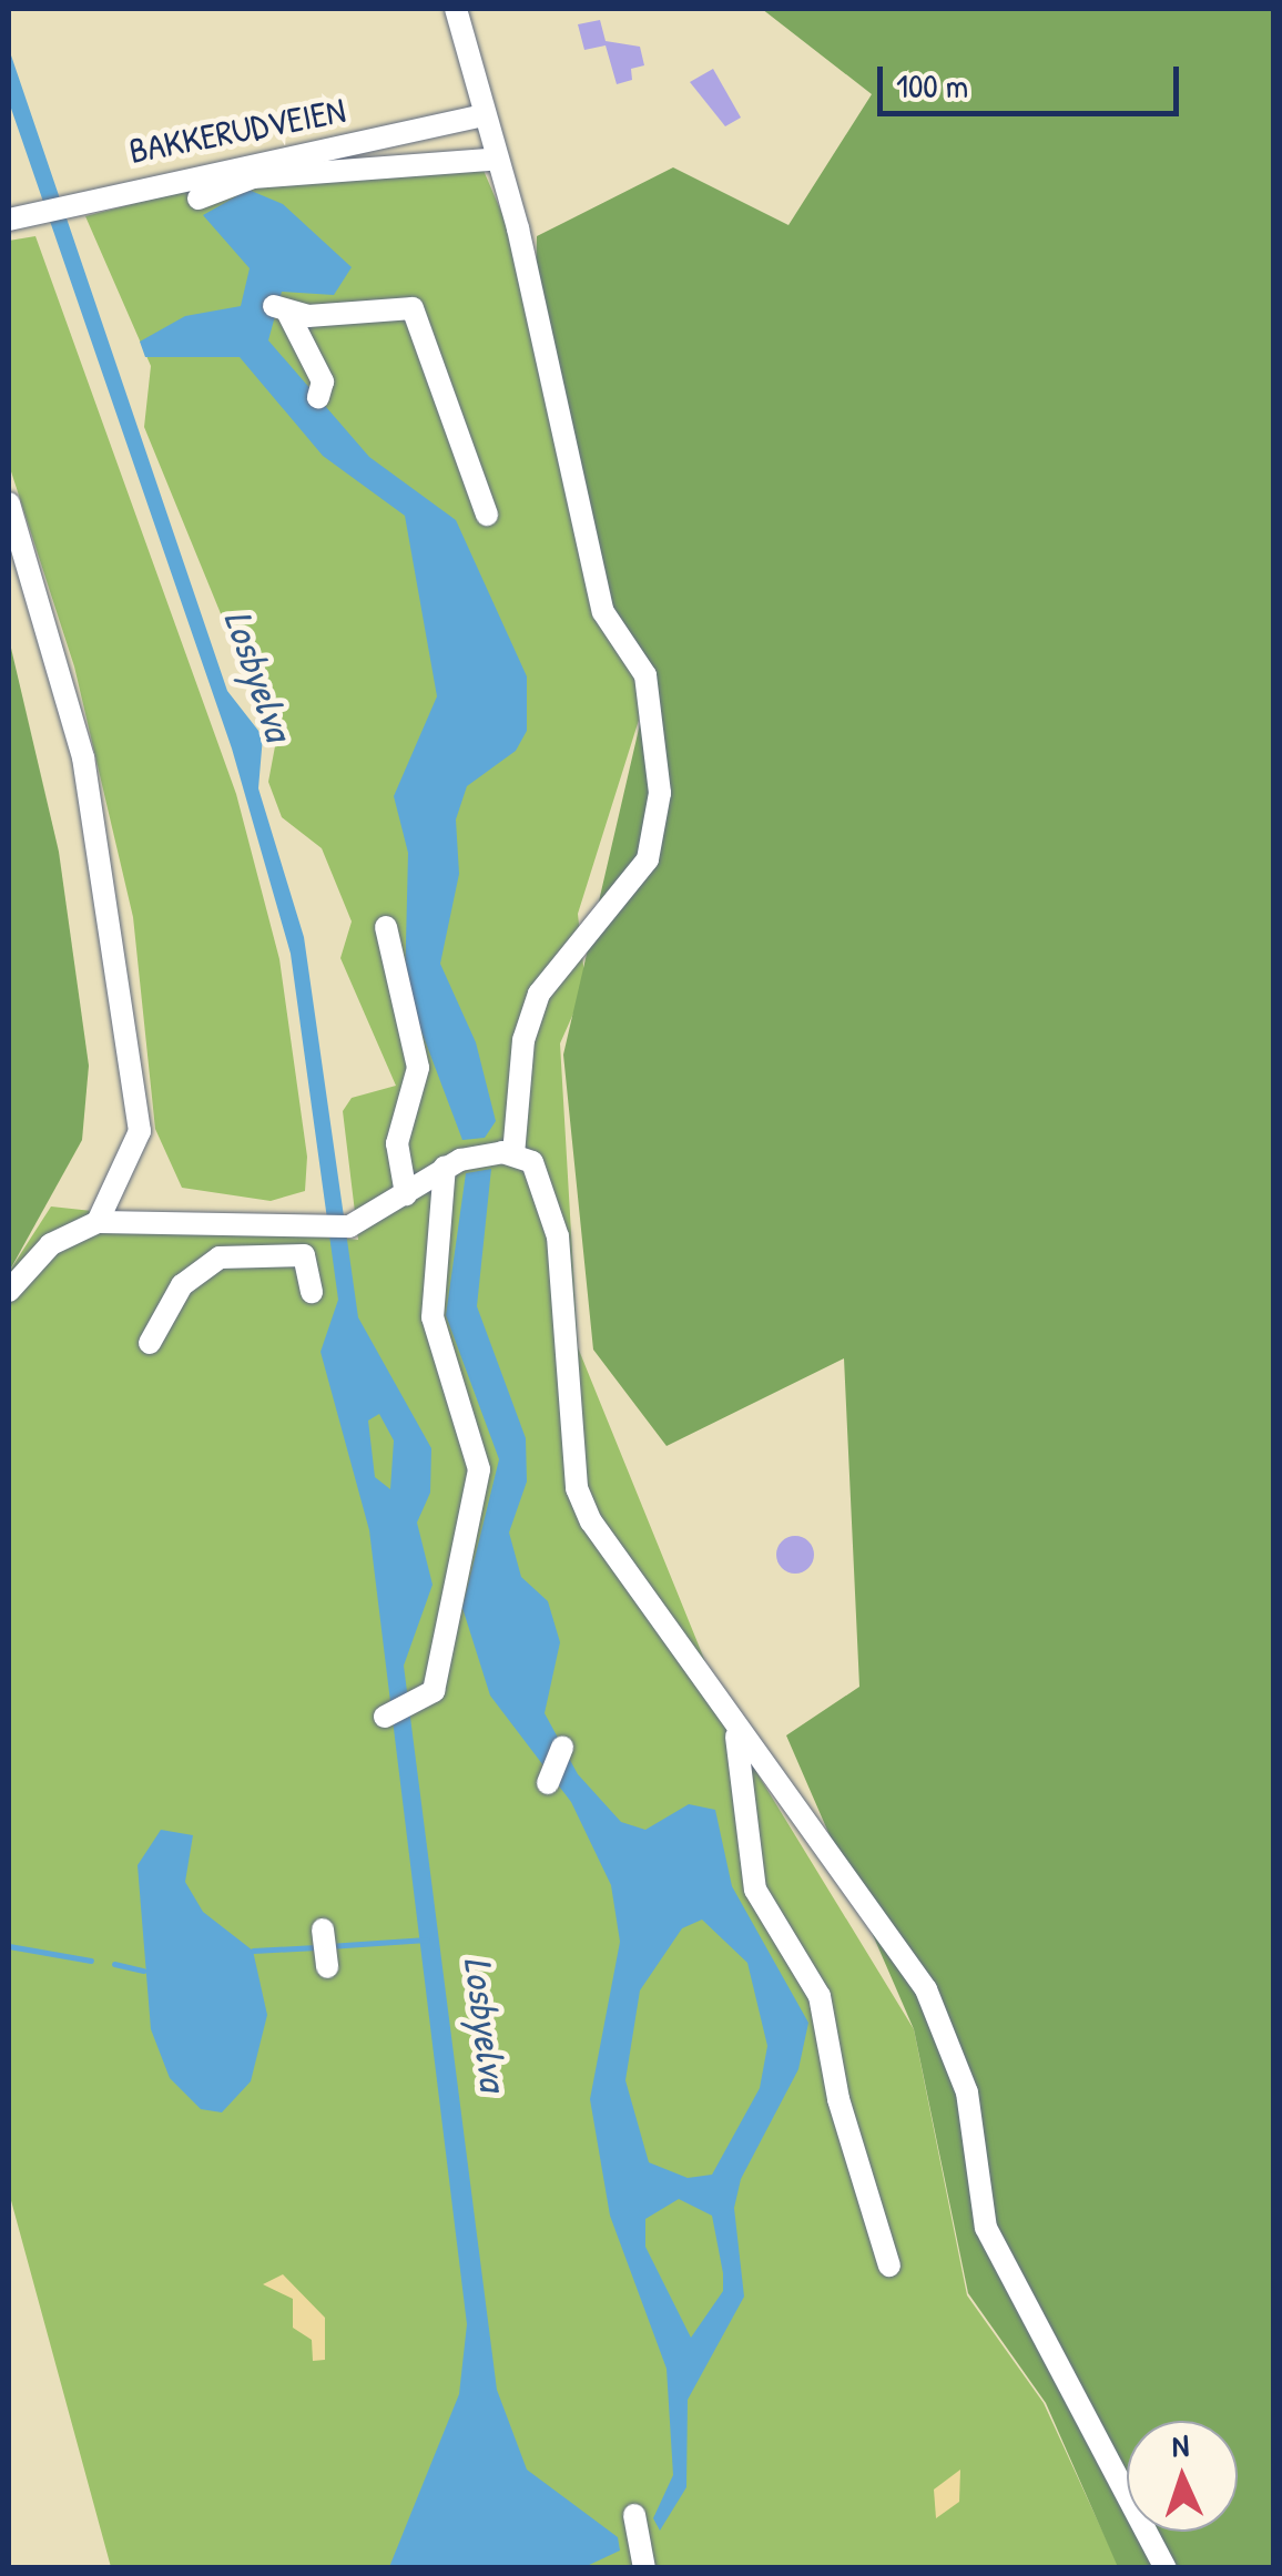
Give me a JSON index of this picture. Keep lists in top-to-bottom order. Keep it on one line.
{"streets":{"street":["BAKKERUDVEIEN"]},"water":["Losbyelva"],"scale_bar":"100 m","north":"top"}
